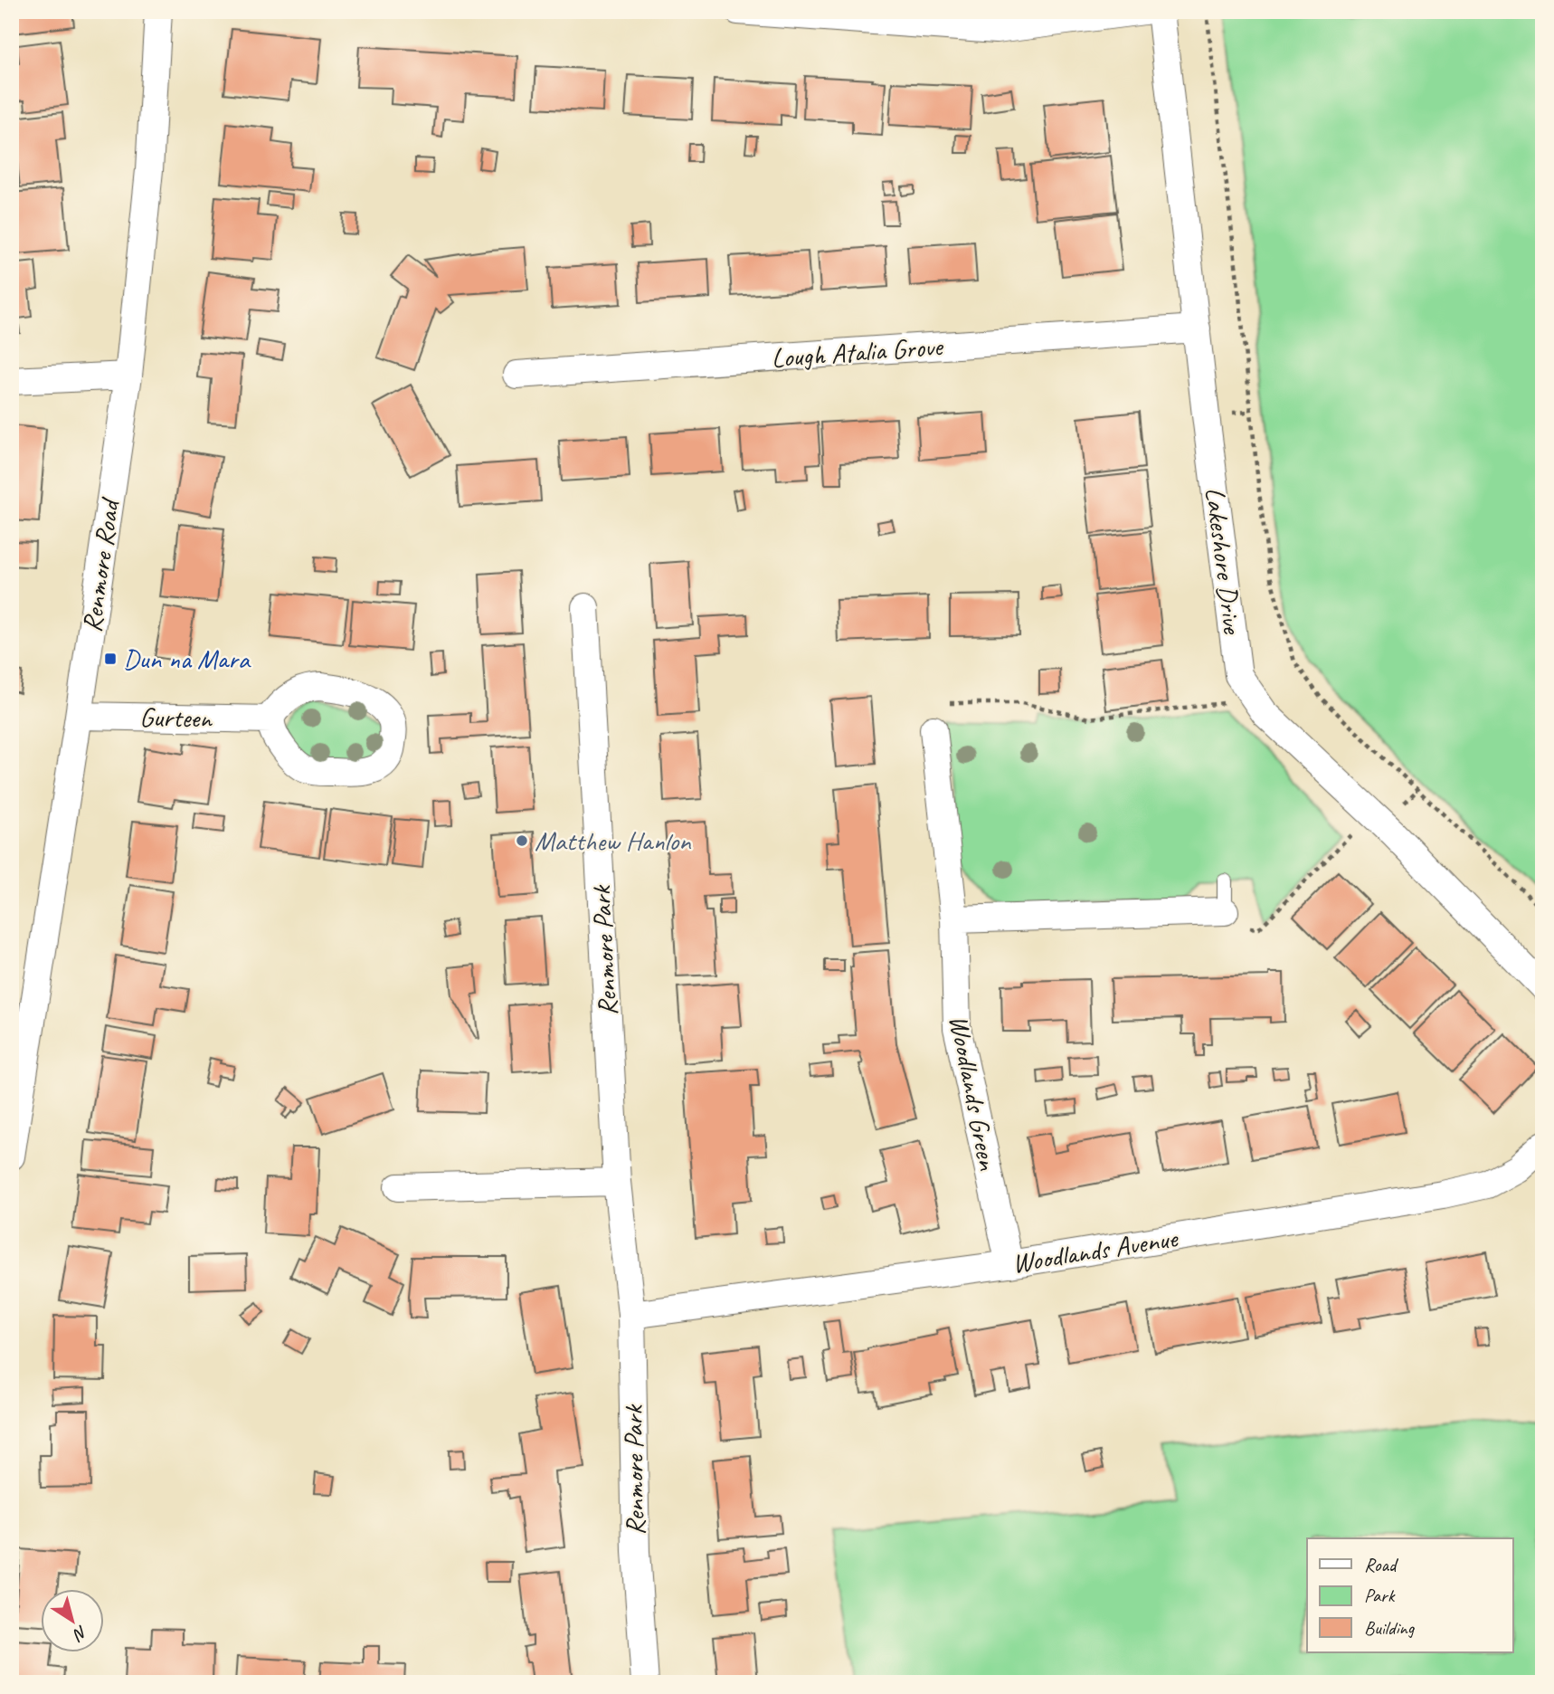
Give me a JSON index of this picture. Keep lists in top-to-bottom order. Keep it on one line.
{"streets":{"street":["Lough Atalia Grove","Lakeshore Drive","Renmore Road","Gurteen","Renmore Park","Woodlands Green","Woodlands Avenue"]},"crossings":[["Lough Atalia Grove","Lakeshore Drive"],["Renmore Road","Gurteen"],["Renmore Park","Woodlands Avenue"],["Woodlands Green","Woodlands Avenue"]],"places":{"transit":["Dun na Mara"],"other":["Matthew Hanlon"]},"legend":["Road","Park","Building"],"north":"bottom right"}
